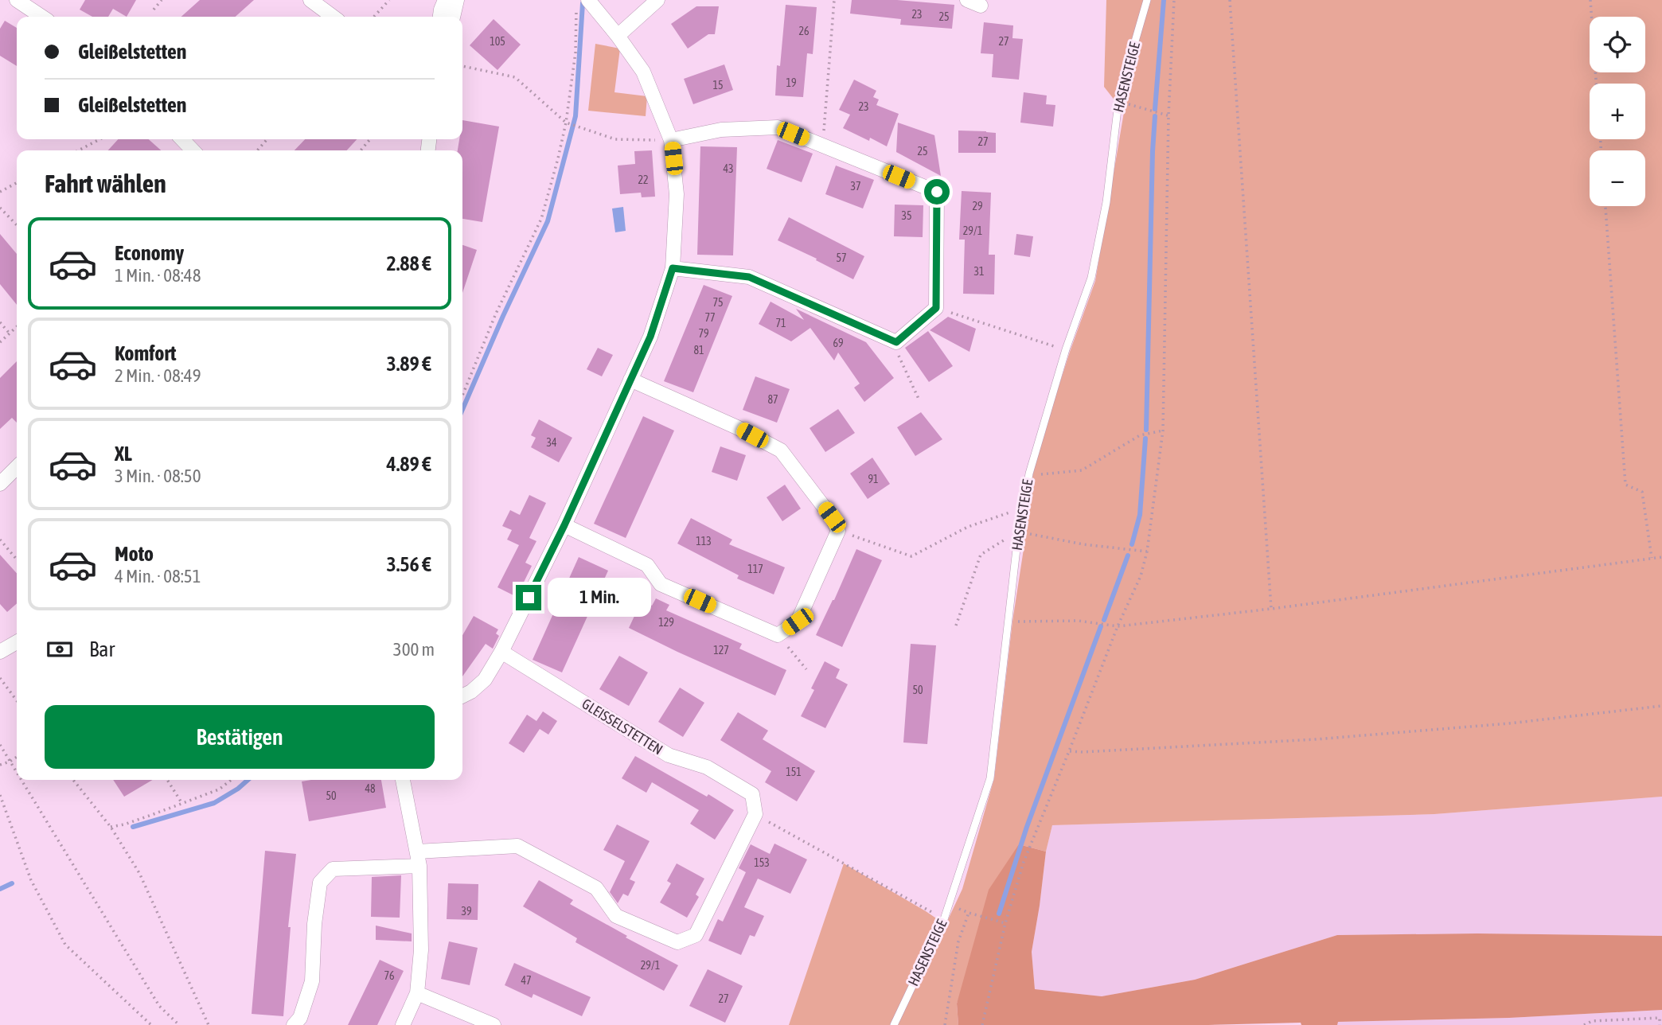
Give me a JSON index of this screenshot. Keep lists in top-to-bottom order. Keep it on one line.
{"streets":{"street":["GLEISSELSTETTEN"],"lane":["HASENSTEIGE"]},"house_numbers":["23","25","26","105","27","19","15","23","27","25","43","22","37","29","35","29/1","57","31","75","77","71","79","69","81","87","34","91","113","117","129","127","50","151","48","50","153","39","29/1","76","47","27"],"page":{"map_buttons":["+","−"],"banner":["Gleißelstetten","Gleißelstetten"],"heading":"Fahrt wählen","list":[{"name":"Economy","note":"1 Min. · 08:48","value":"2.88 €"},{"name":"Komfort","note":"2 Min. · 08:49","value":"3.89 €"},{"name":"XL","note":"3 Min. · 08:50","value":"4.89 €"},{"name":"Moto","note":"4 Min. · 08:51","value":"3.56 €"}],"bubble":"1 Min.","pay":["Bar","300 m"],"buttons":"Bestätigen"}}
